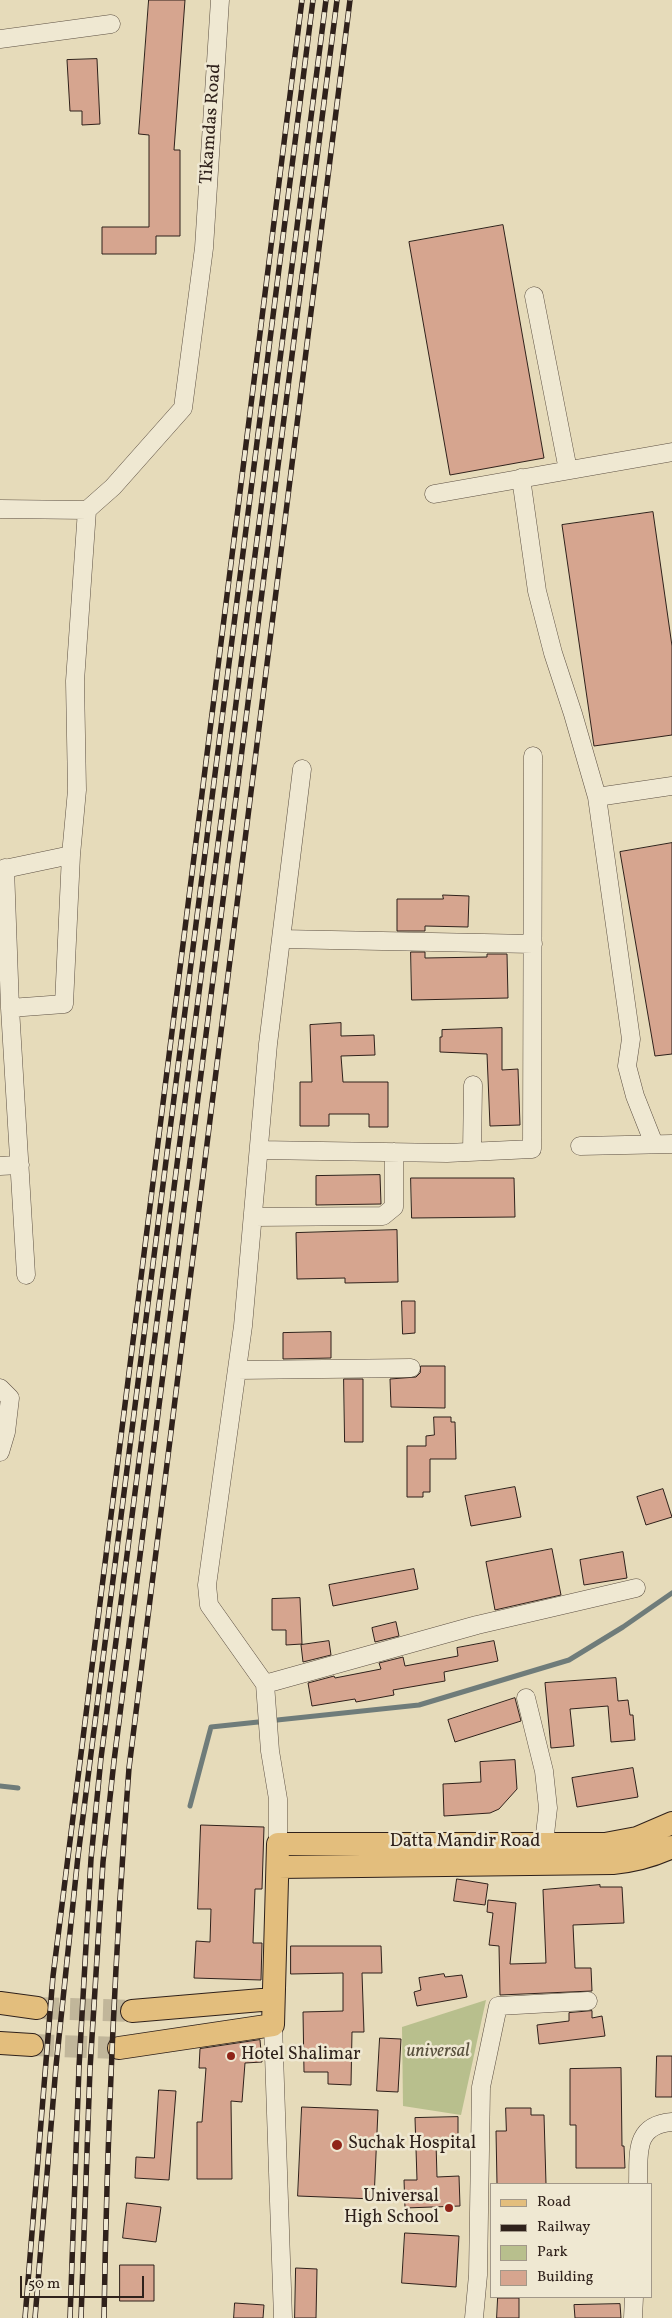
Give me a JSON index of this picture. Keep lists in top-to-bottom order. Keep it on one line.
{"streets":{"main road":["Datta Mandir Road"],"street":["Tikamdas Road"]},"parks":["universal"],"places":["Hotel Shalimar","Suchak Hospital","Universal High School"],"legend":["Road","Railway","Park","Building"],"scale_bar":"50 m"}
